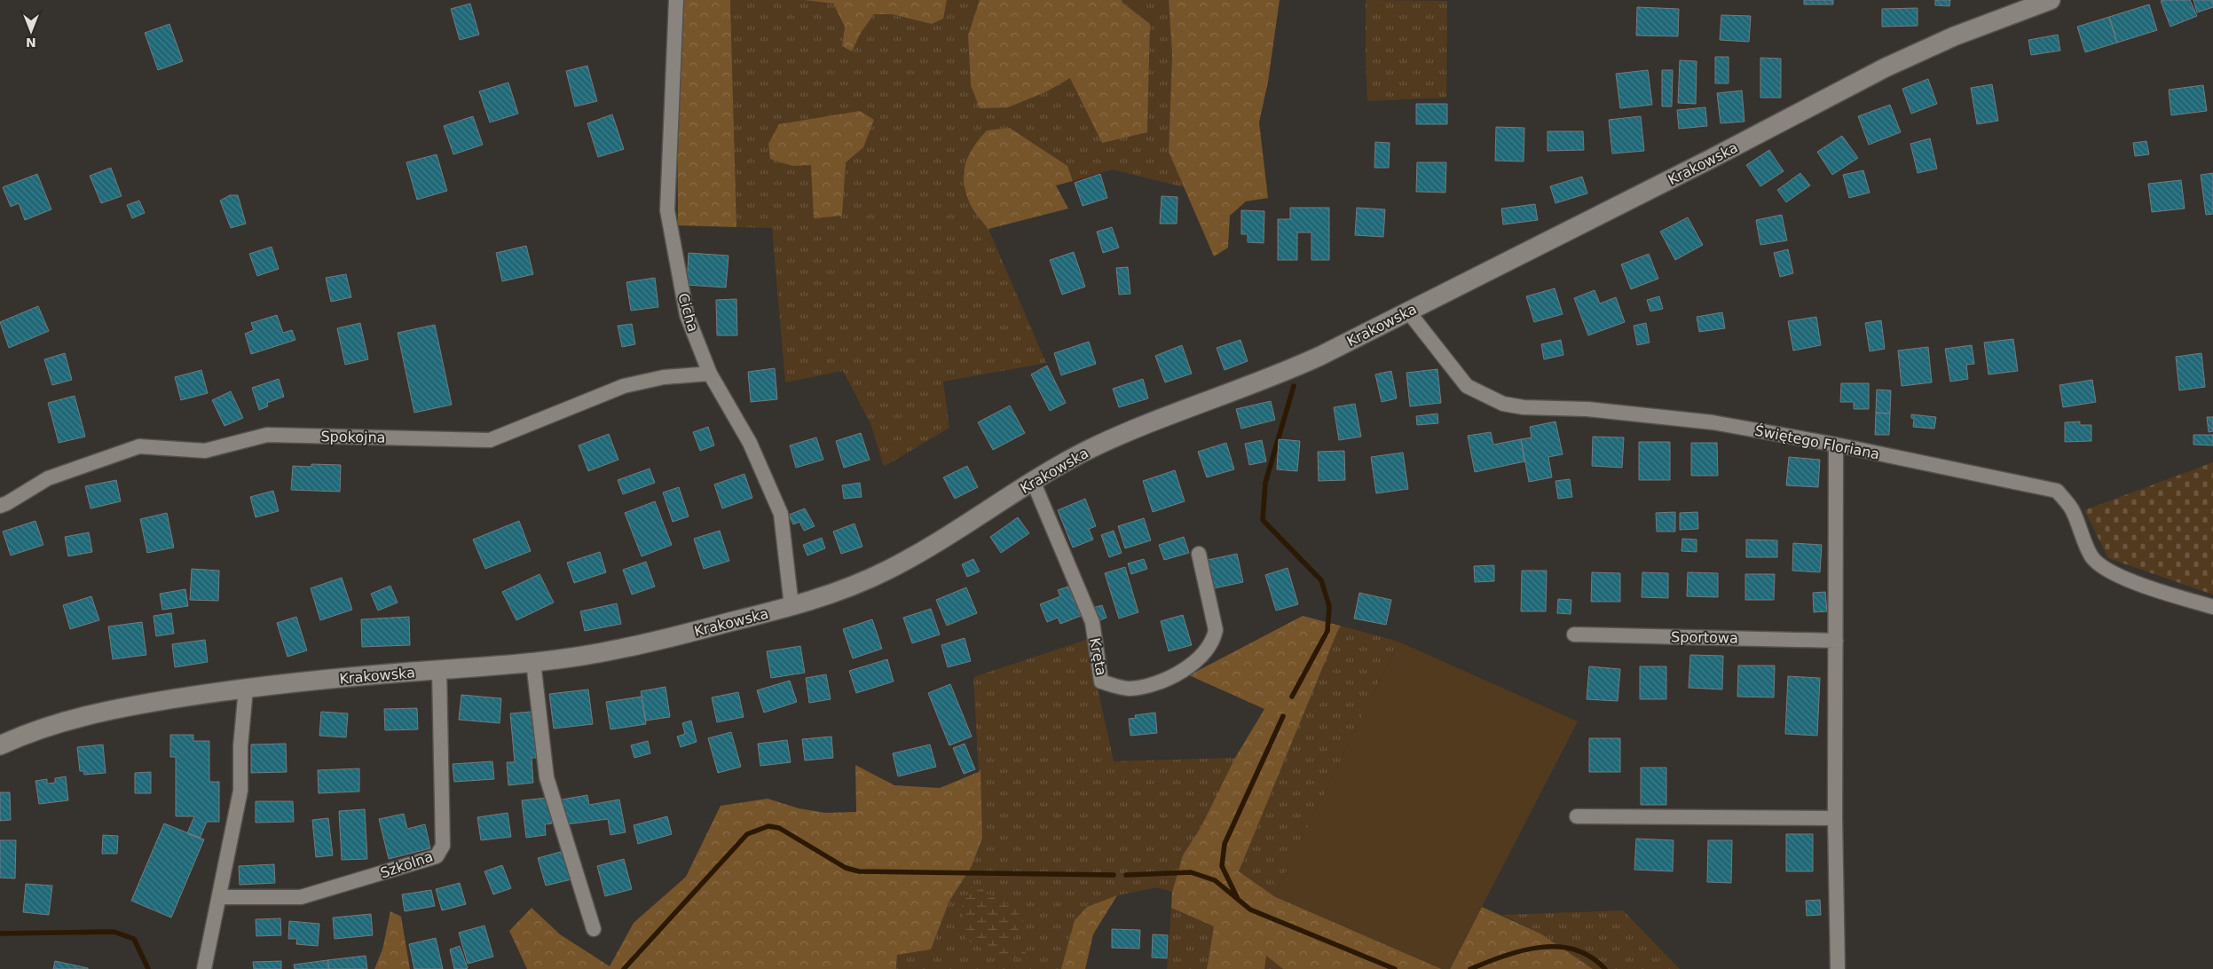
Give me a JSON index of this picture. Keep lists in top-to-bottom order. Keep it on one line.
{"streets":{"street":["Krakowska","Cicha","Spokojna","Świętego Floriana","Sportowa","Kręta","Szkolna"]},"crossings":[["Krakowska","Cicha"],["Krakowska","Świętego Floriana"],["Krakowska","Kręta"],["Krakowska","Szkolna"],["Cicha","Spokojna"]],"north":"bottom"}
